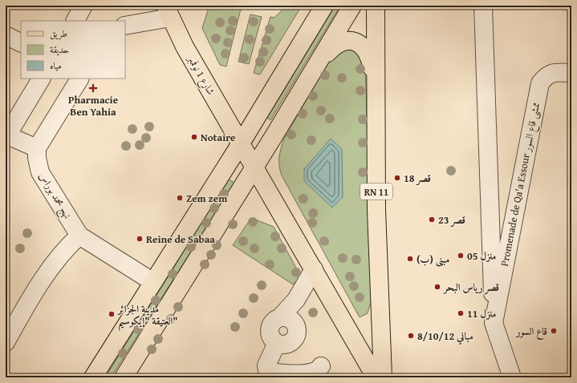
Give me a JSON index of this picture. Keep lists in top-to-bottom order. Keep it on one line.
{"streets":{"main road":["شارع 1 نوفمبر","RN 11"],"street":["Promenade de Qa'a Essour ممشى قاع السور","نهج محمد بوراس"]},"places":{"health":["Pharmacie Ben Yahia"],"other":["Notaire","قصر 18","Zem zem","قصر 23","Reine de Sabaa","منزل 05","مبنى (ب)","قصر رياس البحر","منزل 11","مدينة الجزائر العتيقة \"إيكوسيم\"","قاع السور","مباني 8/10/12"]},"legend":["طريق","حديقة","مياه"]}
